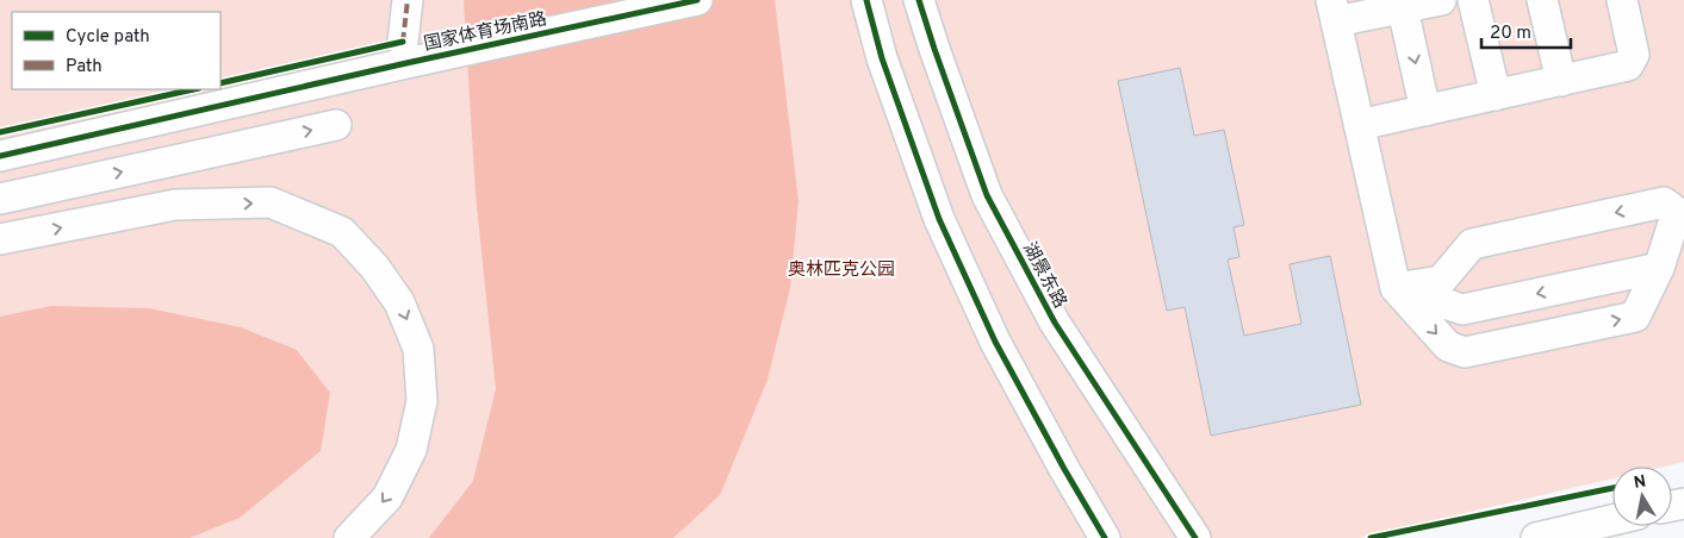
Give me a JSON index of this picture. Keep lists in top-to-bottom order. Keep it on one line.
{"streets":{"street":["国家体育场南路","湖景东路"]},"parks":["奥林匹克公园"],"legend":["Cycle path","Path"],"scale_bar":"20 m","north":"top"}
